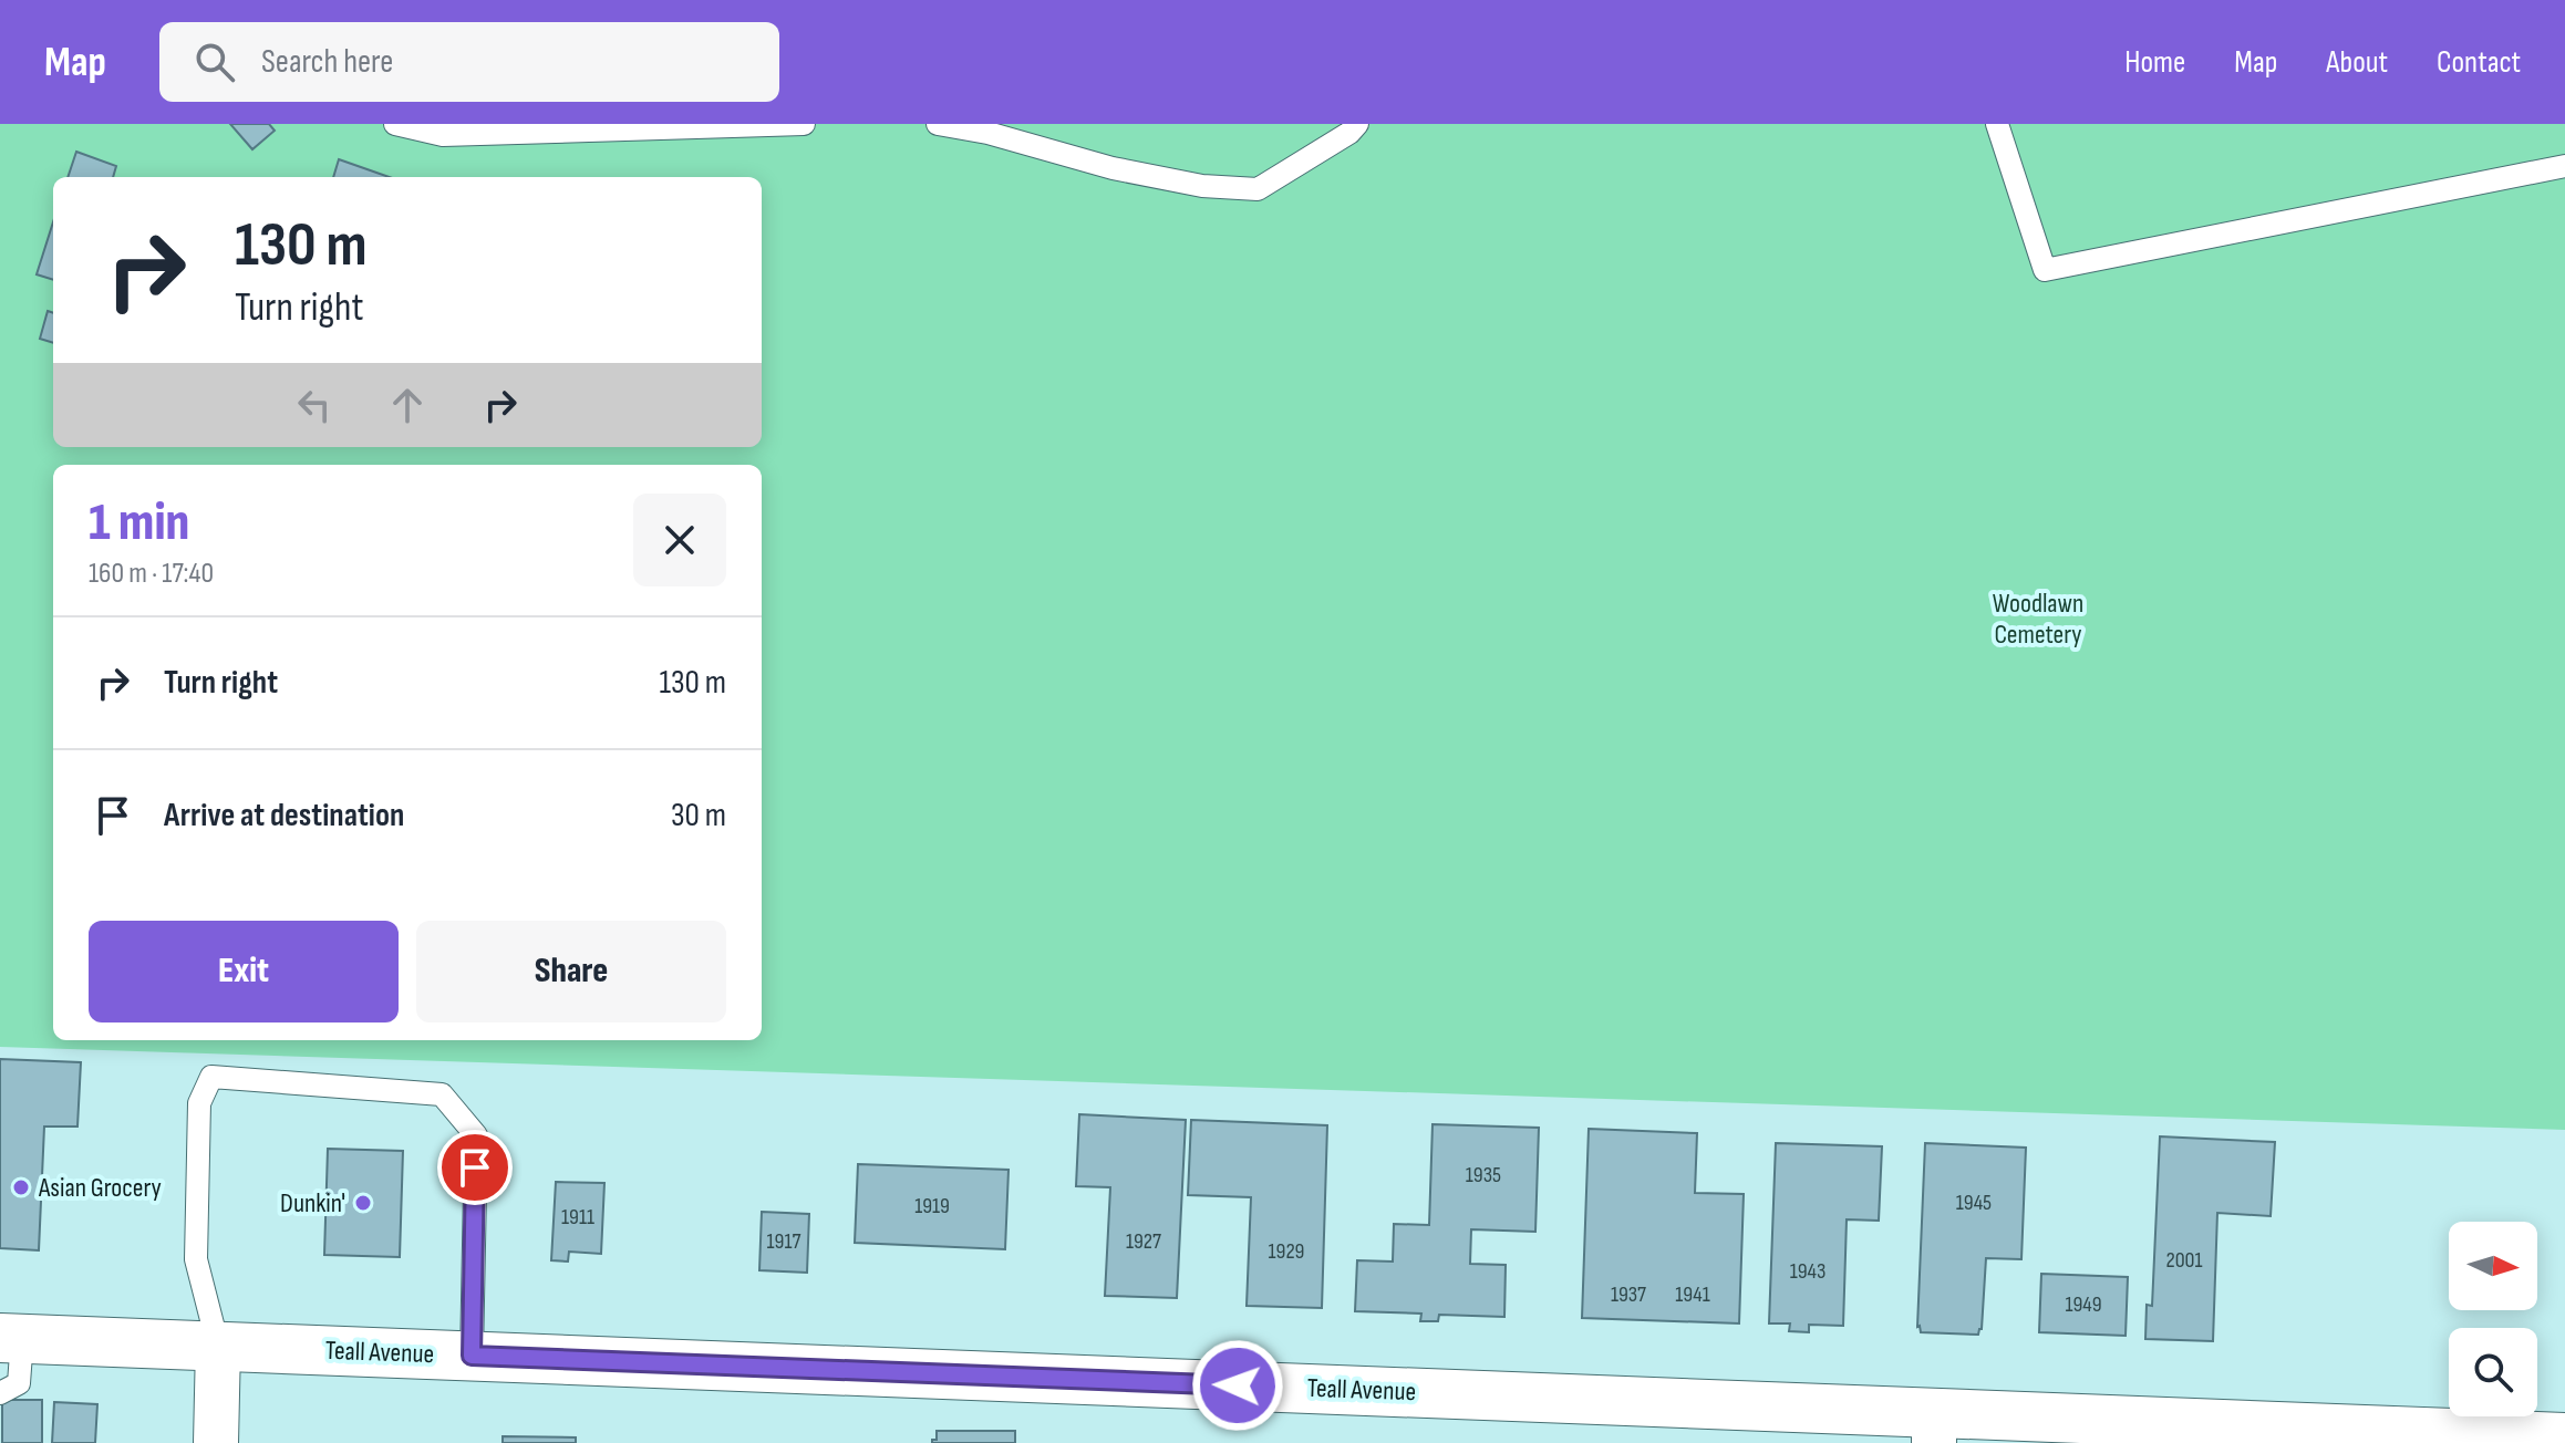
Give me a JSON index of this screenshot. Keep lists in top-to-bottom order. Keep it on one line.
{"streets":{"street":["Teall Avenue"]},"parks":["Woodlawn Cemetery"],"places":["Asian Grocery","Dunkin'"],"house_numbers":["1935","1945","1919","1911","1917","1927","1929","2001","1943","1937","1941","1949"],"north":"right","page":{"header":"Map","search":"Search here","nav":["Home","Map","About","Contact"],"turn":["130 m","Turn right"],"heading":["1 min","160 m · 17:40"],"list":[{"name":"Turn right","value":"130 m"},{"name":"Arrive at destination","value":"30 m"}],"buttons":["Exit","Share"]}}
